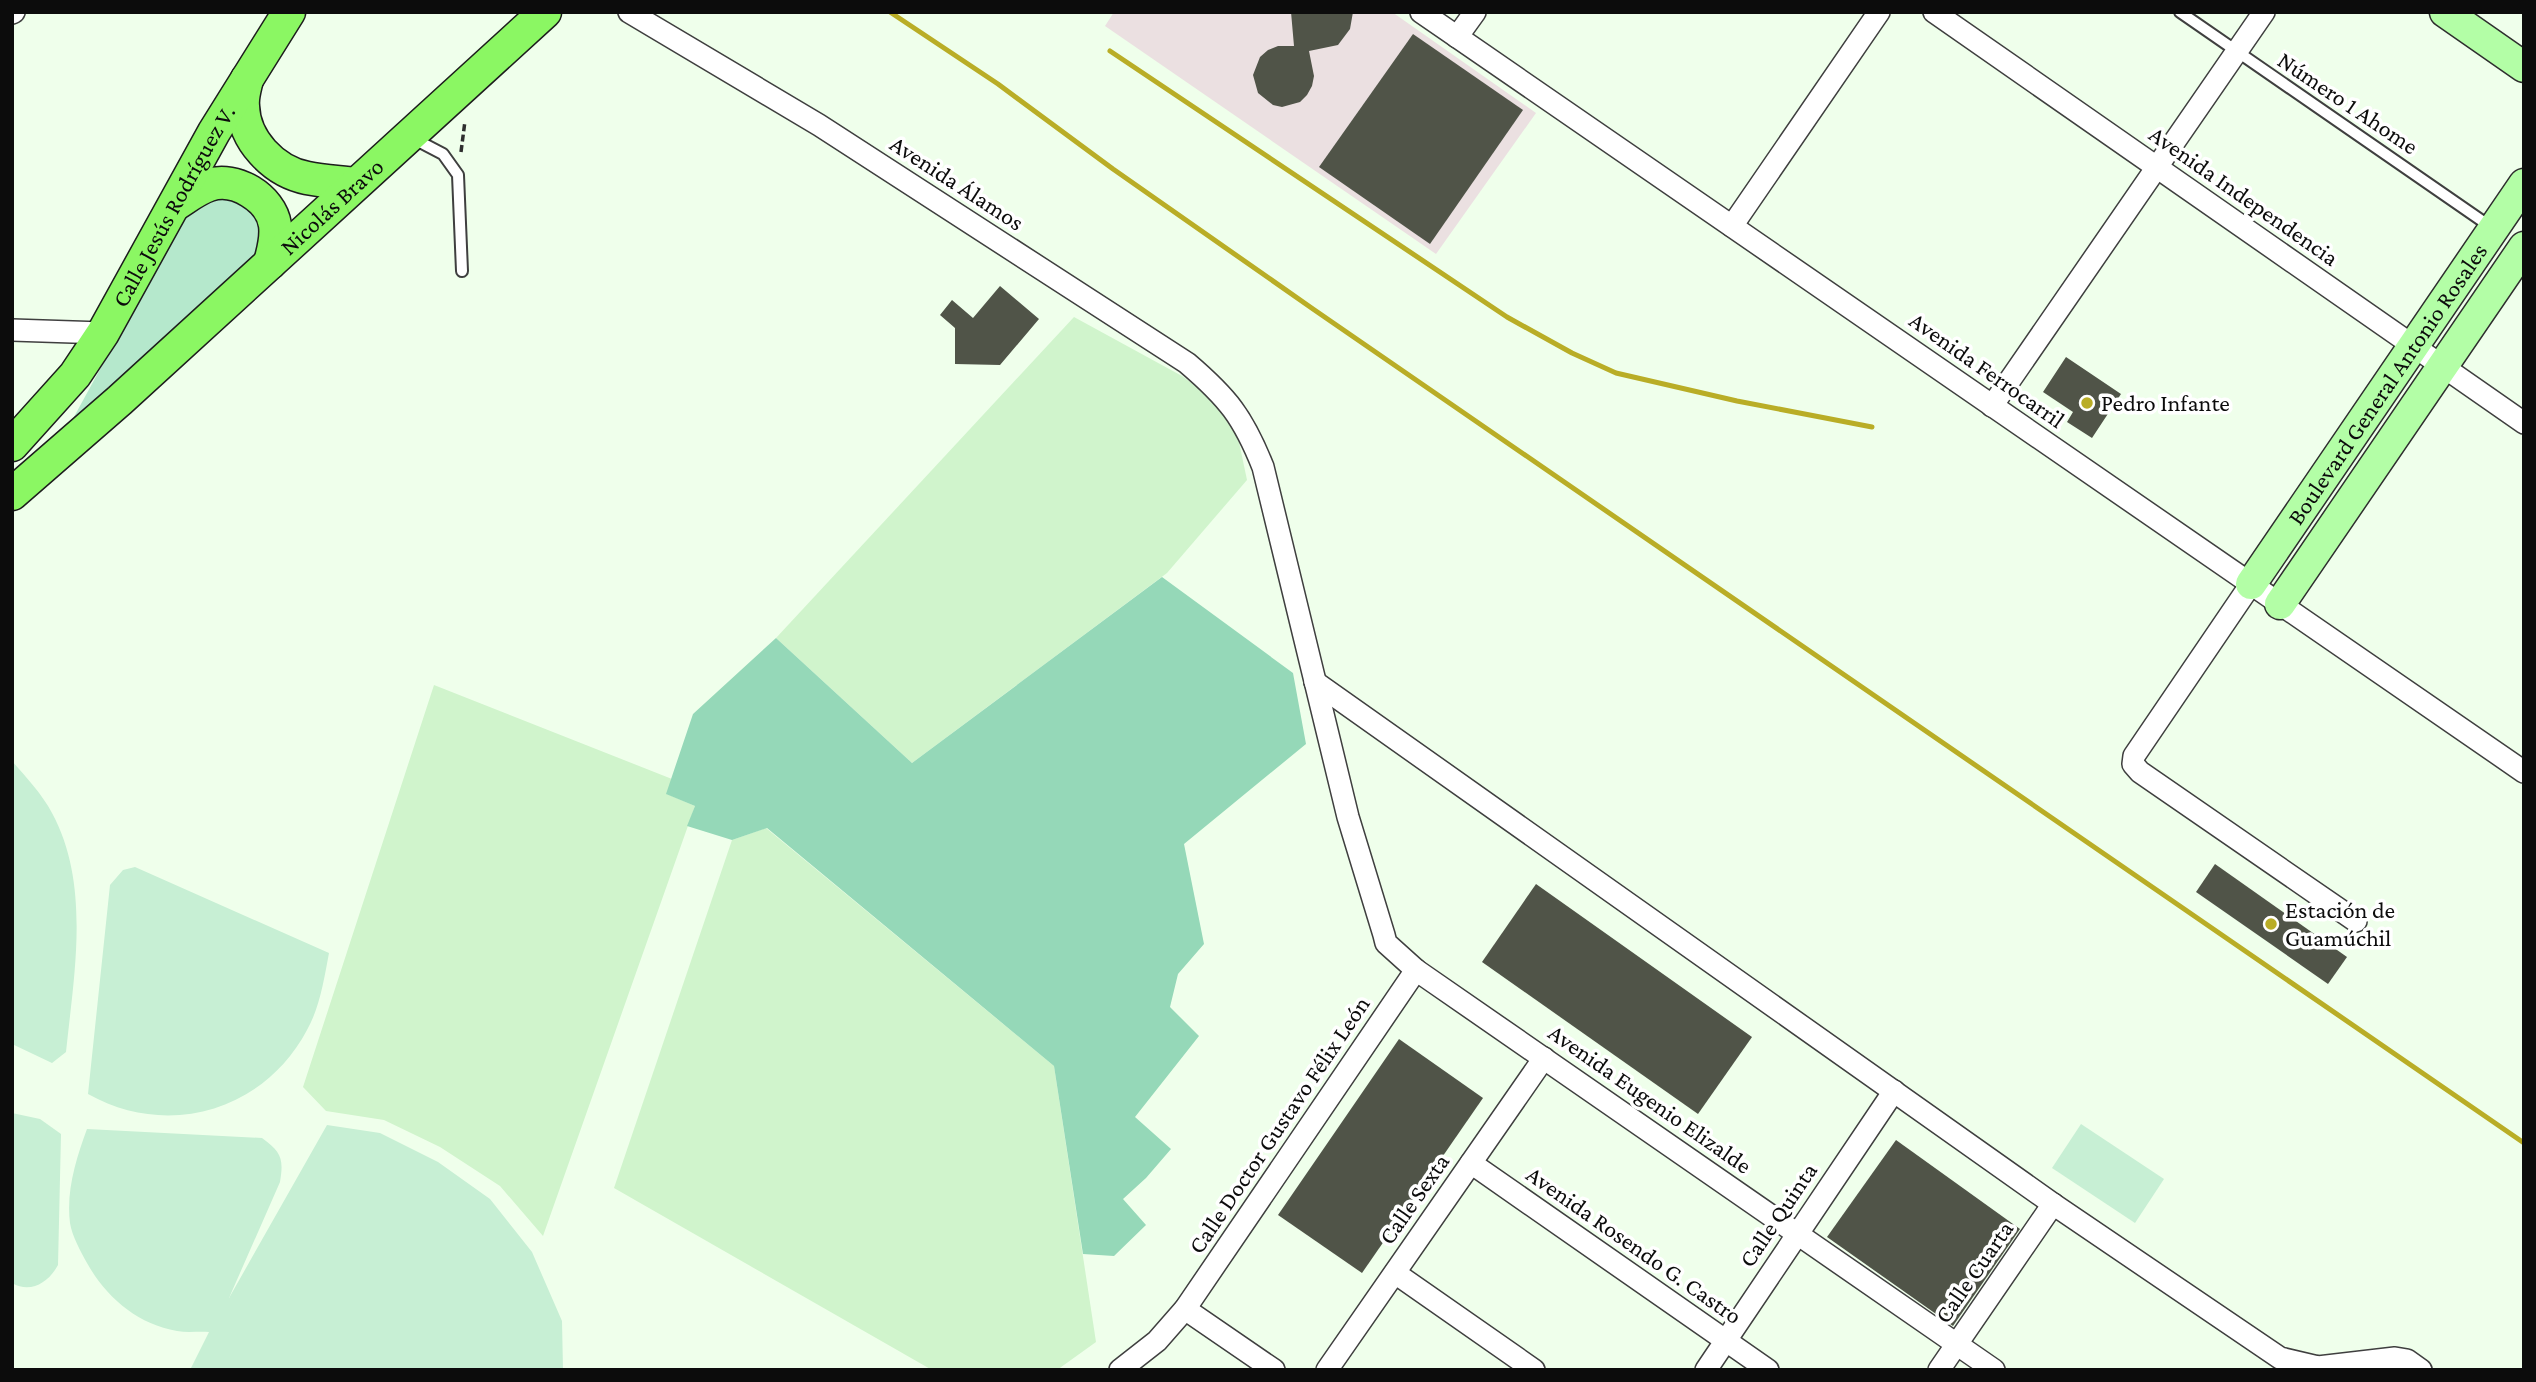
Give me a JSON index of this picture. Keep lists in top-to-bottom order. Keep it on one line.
{"streets":{"main road":["Calle Jesús Rodríguez V.","Nicolás Bravo"],"street":["Avenida Álamos","Avenida Independencia","Avenida Ferrocarril","Boulevard General Antonio Rosales","Avenida Eugenio Elizalde","Calle Doctor Gustavo Félix León","Calle Sexta","Calle Quinta","Avenida Rosendo G. Castro","Calle Cuarta"],"lane":["Número 1 Ahome"]},"crossings":[["Número 1 Ahome","Boulevard General Antonio Rosales"],["Avenida Álamos","Avenida Eugenio Elizalde"],["Avenida Independencia","Boulevard General Antonio Rosales"],["Avenida Ferrocarril","Boulevard General Antonio Rosales"],["Avenida Eugenio Elizalde","Calle Doctor Gustavo Félix León"],["Avenida Eugenio Elizalde","Calle Sexta"],["Avenida Eugenio Elizalde","Calle Quinta"],["Avenida Eugenio Elizalde","Calle Cuarta"],["Calle Sexta","Avenida Rosendo G. Castro"],["Calle Quinta","Avenida Rosendo G. Castro"]],"places":["Pedro Infante","Estación de Guamúchil"]}
